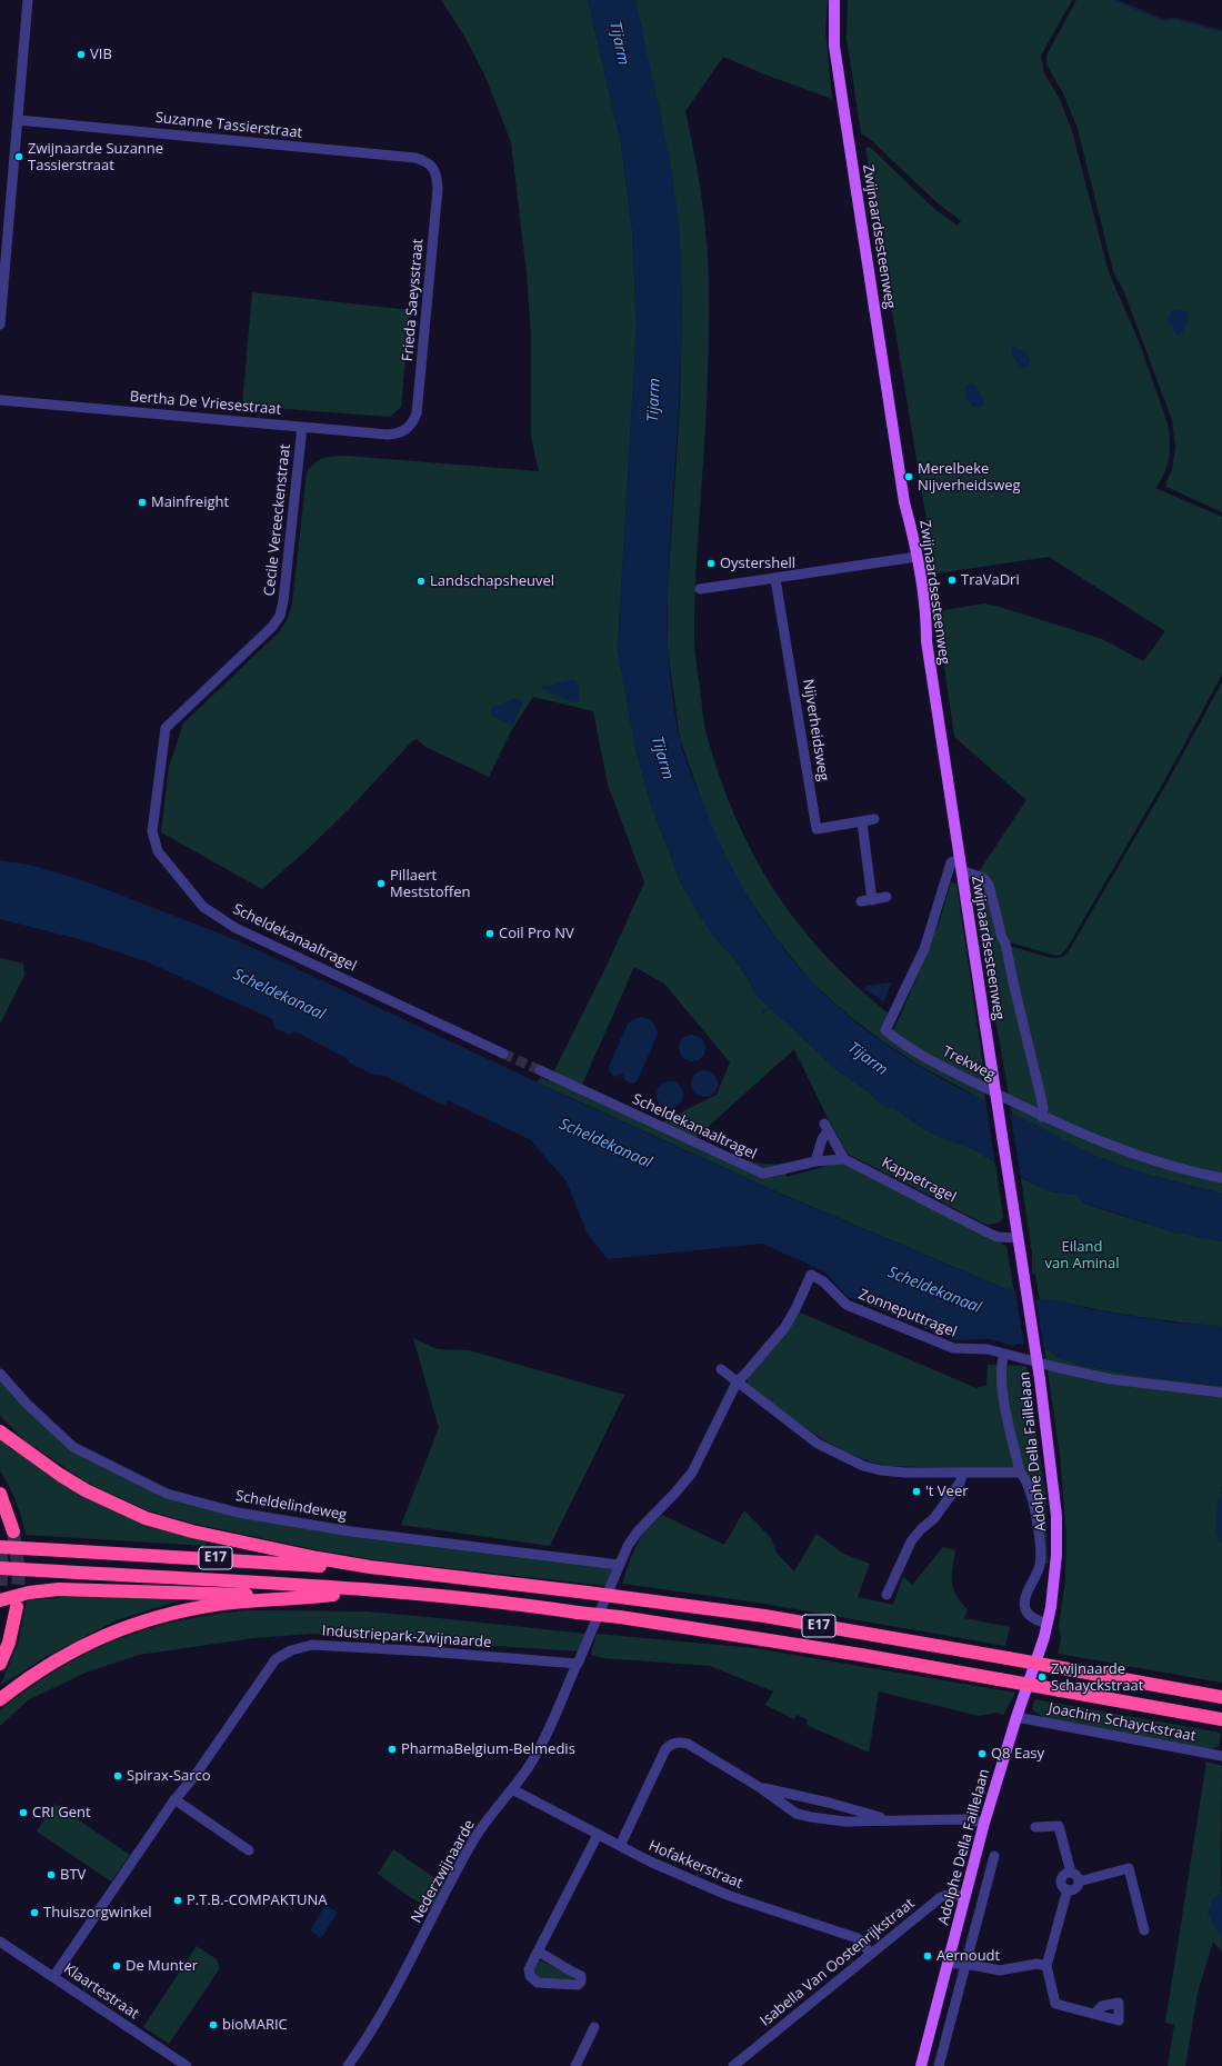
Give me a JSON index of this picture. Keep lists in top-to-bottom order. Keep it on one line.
{"streets":{"highway":["E17"],"main road":["Zwijnaardsesteenweg","Adolphe Della Faillelaan"],"street":["Suzanne Tassierstraat","Frieda Saeysstraat","Bertha De Vriesestraat","Cecile Vereeckenstraat","Nijverheidsweg","Scheldekanaaltragel","Trekweg","Kappetragel","Zonneputtragel","Scheldelindeweg","Industriepark-Zwijnaarde","Joachim Schayckstraat","Hofakkerstraat","Nederzwijnaarde","Isabella Van Oostenrijkstraat","Klaartestraat"]},"crossings":[["Suzanne Tassierstraat","Frieda Saeysstraat"],["Zwijnaardsesteenweg","Trekweg"],["Zwijnaardsesteenweg","Adolphe Della Faillelaan"],["Frieda Saeysstraat","Bertha De Vriesestraat"],["Bertha De Vriesestraat","Cecile Vereeckenstraat"],["Cecile Vereeckenstraat","Scheldekanaaltragel"],["Scheldekanaaltragel","Kappetragel"],["Kappetragel","Adolphe Della Faillelaan"],["Zonneputtragel","Nederzwijnaarde"],["Adolphe Della Faillelaan","Joachim Schayckstraat"],["Adolphe Della Faillelaan","Isabella Van Oostenrijkstraat"],["Scheldelindeweg","Nederzwijnaarde"],["Industriepark-Zwijnaarde","Nederzwijnaarde"],["Industriepark-Zwijnaarde","Klaartestraat"],["Hofakkerstraat","Nederzwijnaarde"],["Hofakkerstraat","Isabella Van Oostenrijkstraat"]],"water":["Tijarm","Scheldekanaal"],"parks":["Eiland van Aminal"],"places":["VIB","Zwijnaarde Suzanne Tassierstraat","Merelbeke Nijverheidsweg","Mainfreight","Oystershell","TraVaDri","Landschapsheuvel","Pillaert Meststoffen","Coil Pro NV","'t Veer","Zwijnaarde Schayckstraat","PharmaBelgium-Belmedis","Q8 Easy","Spirax-Sarco","CRI Gent","BTV","P.T.B.-COMPAKTUNA","Thuiszorgwinkel","Aernoudt","De Munter","bioMARIC"]}
